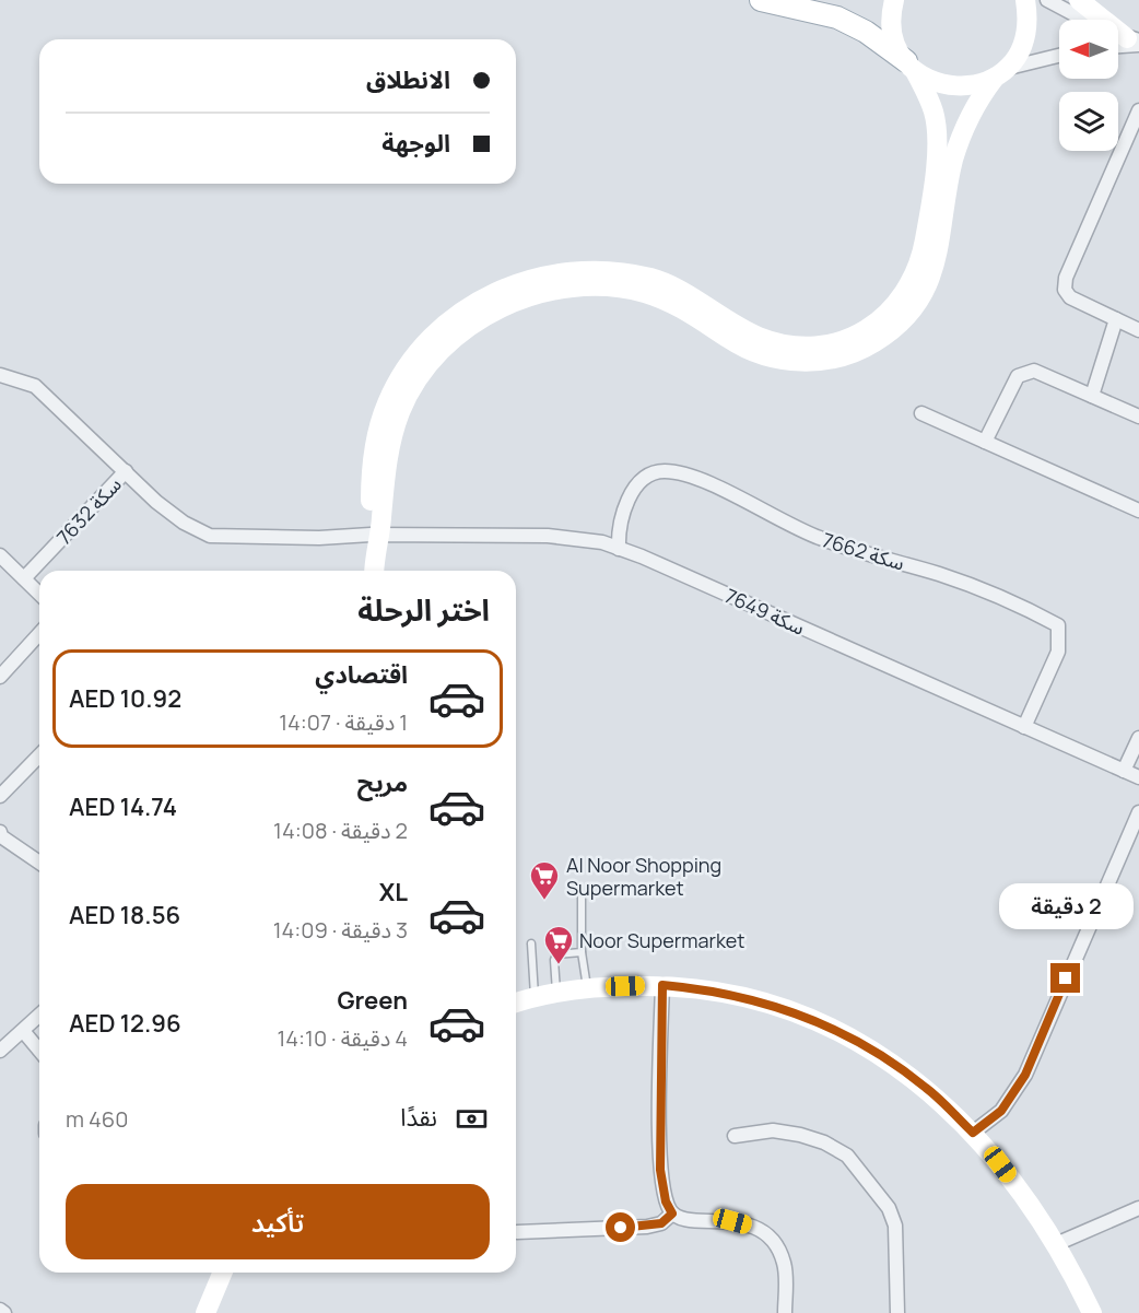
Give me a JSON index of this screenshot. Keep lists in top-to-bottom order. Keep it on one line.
{"streets":{"street":["سكة 7632","سكة 7662","سكة 7649"]},"crossings":[["سكة 7632","سكة 7649"],["سكة 7662","سكة 7649"]],"places":{"supermarket":["Al Noor Shopping Supermarket","Noor Supermarket"]},"north":"left","page":{"banner":["الانطلاق","الوجهة"],"heading":"اختر الرحلة","list":[{"name":"اقتصادي","note":"1 دقيقة · 14:07","value":"AED 10.92"},{"name":"مريح","note":"2 دقيقة · 14:08","value":"AED 14.74"},{"name":"XL","note":"3 دقيقة · 14:09","value":"AED 18.56"},{"name":"Green","note":"4 دقيقة · 14:10","value":"AED 12.96"}],"bubble":"2 دقيقة","pay":["نقدًا","460 m"],"buttons":"تأكيد"}}
